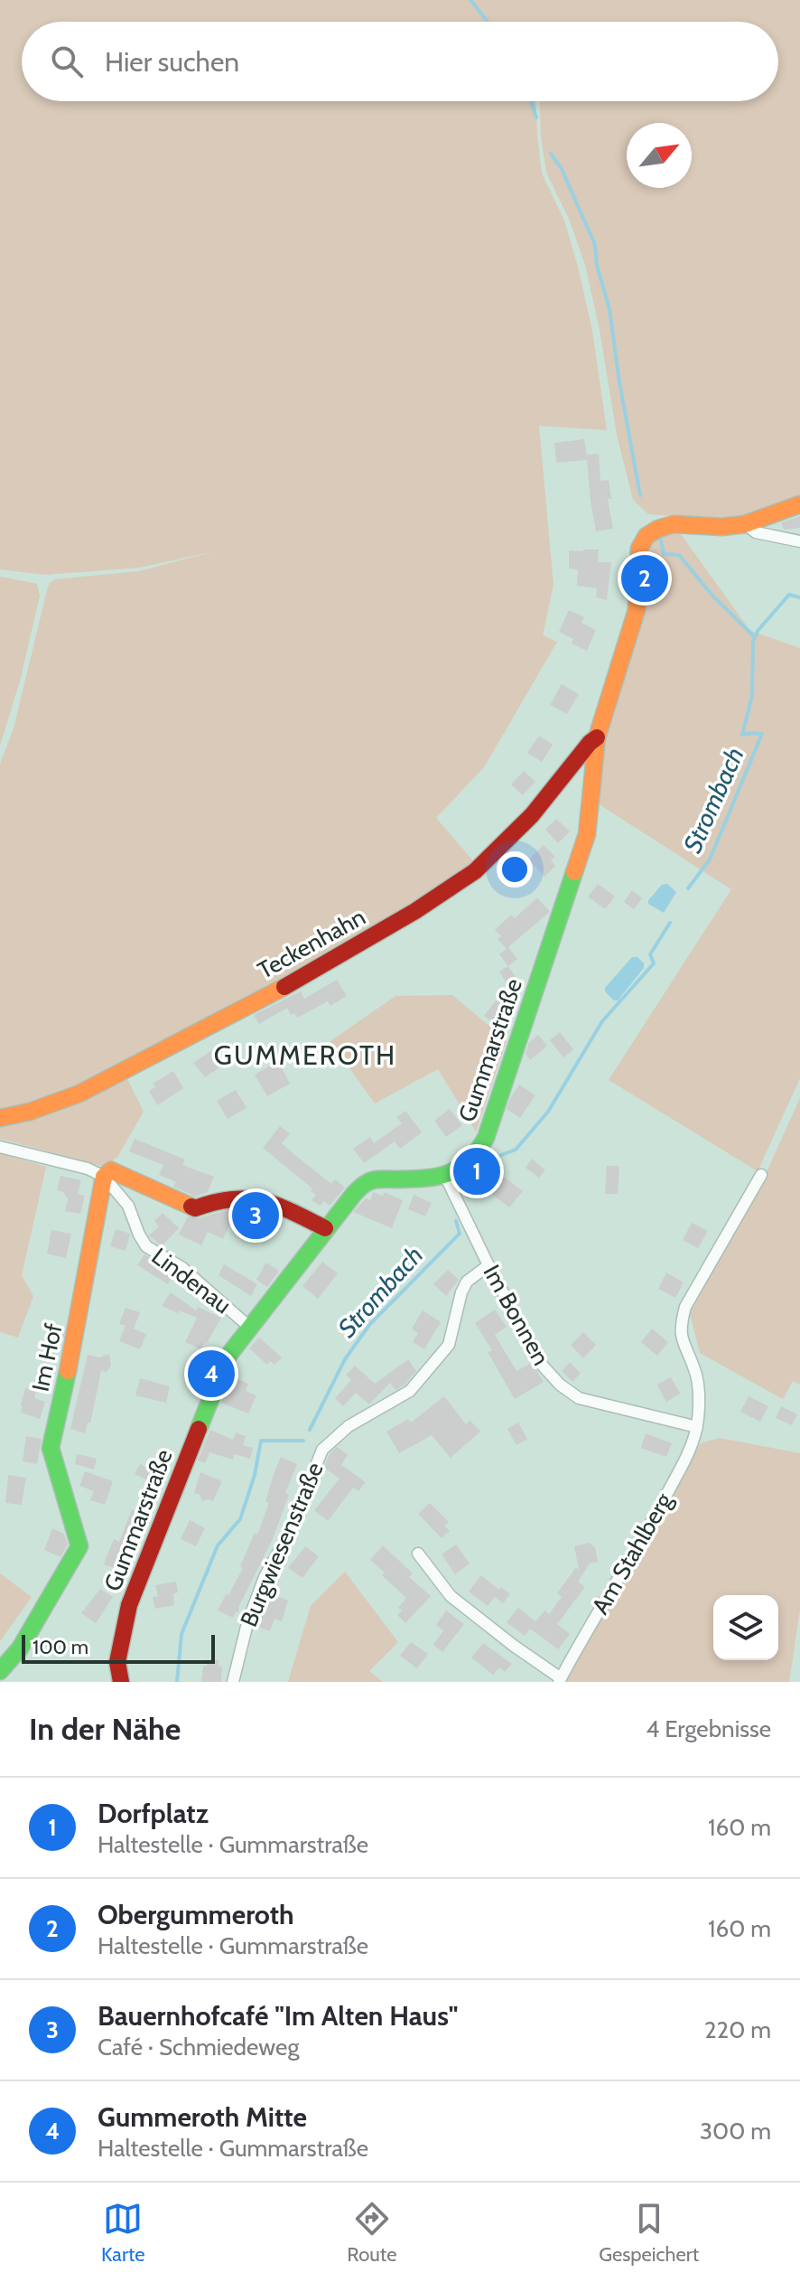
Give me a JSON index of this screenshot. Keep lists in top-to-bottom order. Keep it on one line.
{"streets":{"street":["Teckenhahn","Gummarstraße","Lindenau","Im Bonnen","Im Hof","Burgwiesenstraße","Am Stahlberg"]},"crossings":[["Teckenhahn","Gummarstraße"],["Gummarstraße","Lindenau"],["Gummarstraße","Im Bonnen"],["Lindenau","Im Hof"],["Im Bonnen","Burgwiesenstraße"],["Im Bonnen","Am Stahlberg"]],"districts":["GUMMEROTH"],"water":["Strombach"],"scale_bar":"100 m","north":"top right","page":{"search":"Hier suchen","pins":["2","1","3","4"],"scale":"100 m","heading":["In der Nähe","4 Ergebnisse"],"list":[{"mark":"1","name":"Dorfplatz","note":"Haltestelle · Gummarstraße","value":"160 m"},{"mark":"2","name":"Obergummeroth","note":"Haltestelle · Gummarstraße","value":"160 m"},{"mark":"3","name":"Bauernhofcafé \"Im Alten Haus\"","note":"Café · Schmiedeweg","value":"220 m"},{"mark":"4","name":"Gummeroth Mitte","note":"Haltestelle · Gummarstraße","value":"300 m"}],"nav":["Karte","Route","Gespeichert"]}}
